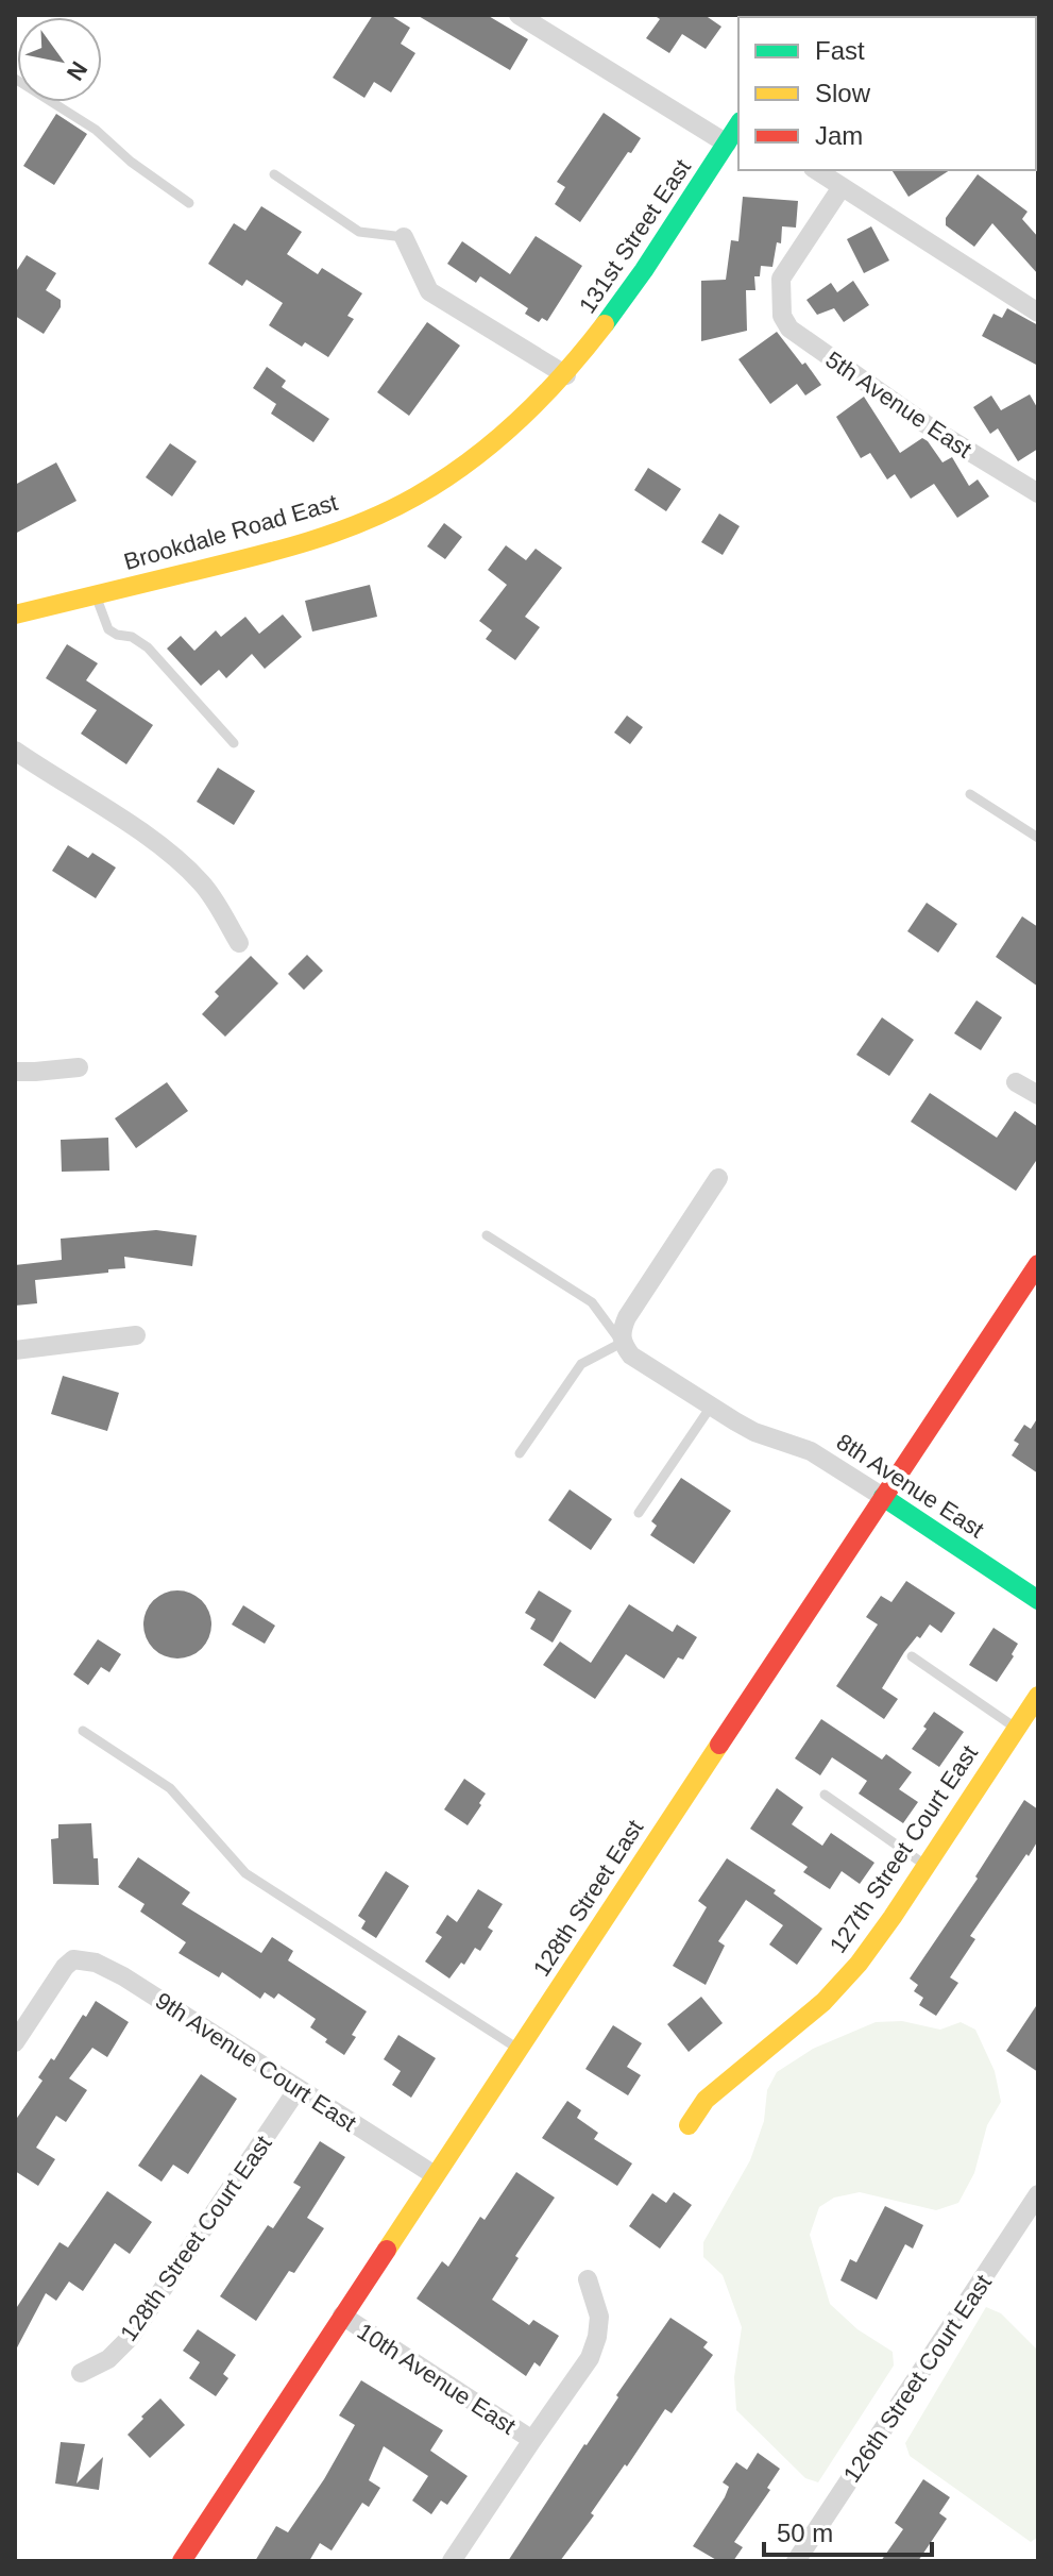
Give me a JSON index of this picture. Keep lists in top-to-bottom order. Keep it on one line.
{"streets":{"street":["131st Street East","5th Avenue East","Brookdale Road East","8th Avenue East","127th Street Court East","128th Street East","9th Avenue Court East","128th Street Court East","10th Avenue East","126th Street Court East"]},"crossings":[["131st Street East","Brookdale Road East"],["8th Avenue East","128th Street East"],["128th Street East","9th Avenue Court East"],["128th Street East","10th Avenue East"],["9th Avenue Court East","128th Street Court East"]],"legend":["Fast","Slow","Jam"],"scale_bar":"50 m","north":"bottom right"}
